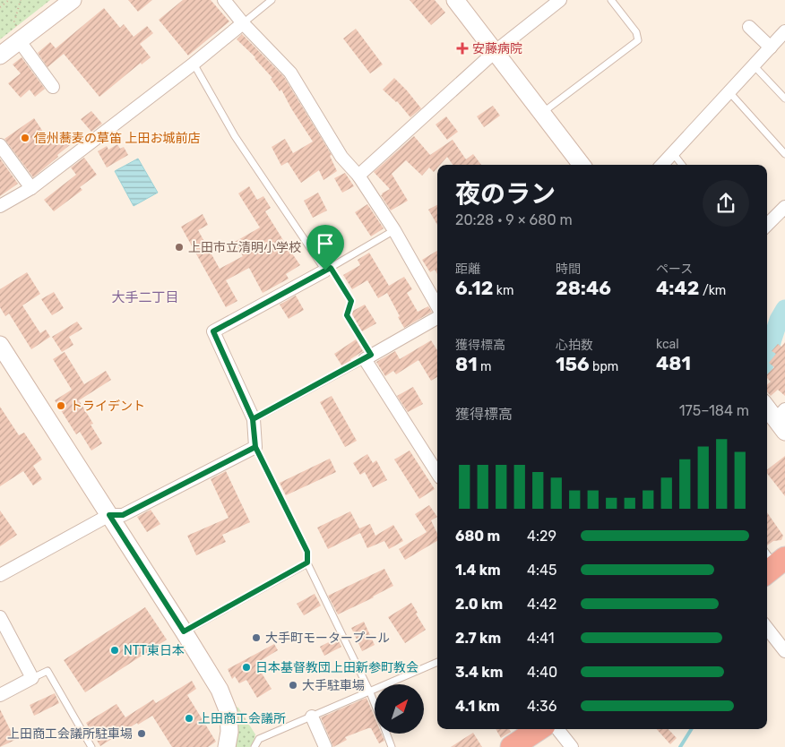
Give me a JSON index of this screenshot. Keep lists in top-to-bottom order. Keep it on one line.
{"districts":["大手二丁目"],"places":{"health":["安藤病院"],"other":["信州蕎麦の草笛 上田お城前店","上田市立清明小学校","トライデント","大手町モータープール","NTT東日本","日本基督教団上田新参町教会","大手駐車場","上田商工会議所","上田商工会議所駐車場"]},"north":"top right","page":{"heading":["夜のラン","20:28 · 9 × 680 m"],"stats":[["距離","6.12 km"],["時間","28:46"],["ペース","4:42 /km"],["獲得標高","81 m"],["心拍数","156 bpm"],["kcal","481"]],"chart":["獲得標高","175–184 m"],"list":[{"name":"680 m","note":"4:29"},{"name":"1.4 km","note":"4:45"},{"name":"2.0 km","note":"4:42"},{"name":"2.7 km","note":"4:41"},{"name":"3.4 km","note":"4:40"},{"name":"4.1 km","note":"4:36"}]}}
